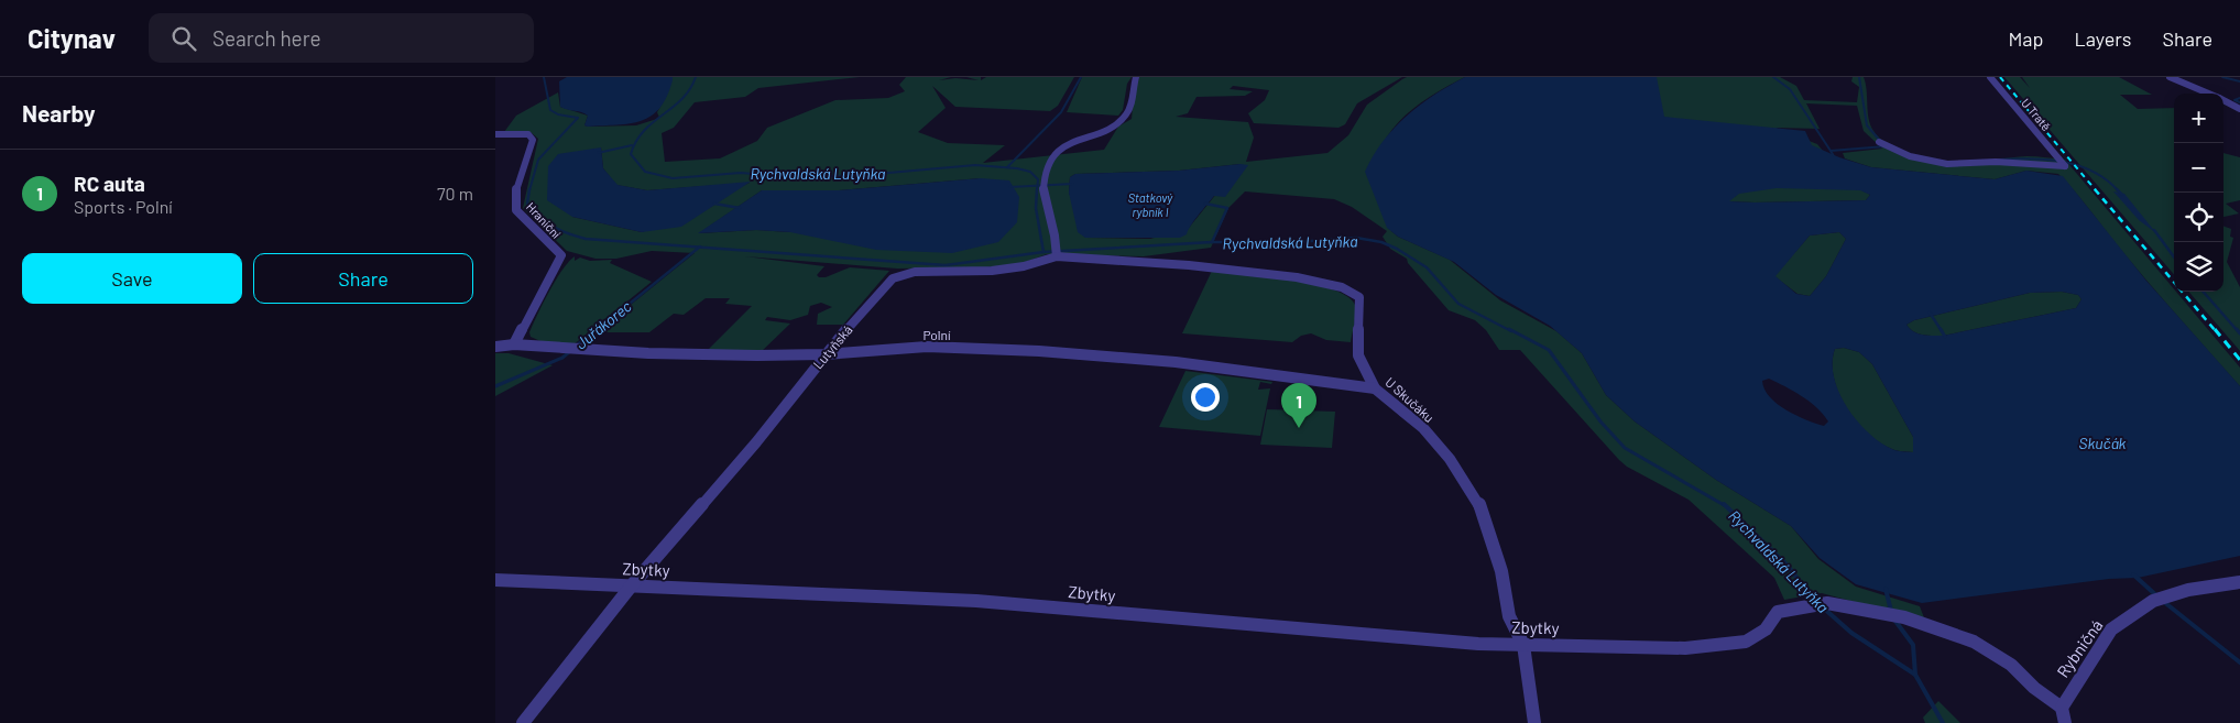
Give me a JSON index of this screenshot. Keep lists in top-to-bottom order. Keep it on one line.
{"streets":{"street":["U Tratě","Hraniční","Polní","Lutyňská","U Skučáku","Zbytky","Rybničná"]},"crossings":[["Hraniční","Polní"],["Polní","Lutyňská"],["Polní","U Skučáku"],["Lutyňská","U Skučáku"],["Lutyňská","Zbytky"],["U Skučáku","Zbytky"],["Zbytky","Rybničná"]],"water":["Rychvaldská Lutyňka","Statkový rybník I","Juřákorec","Skučák"],"page":{"header":"Citynav","search":"Search here","nav":["Map","Layers","Share"],"heading":"Nearby","map_buttons":["+","−"],"list":[{"mark":"1","name":"RC auta","note":"Sports · Polní","value":"70 m"}],"buttons":["Save","Share"],"pins":"1"}}
